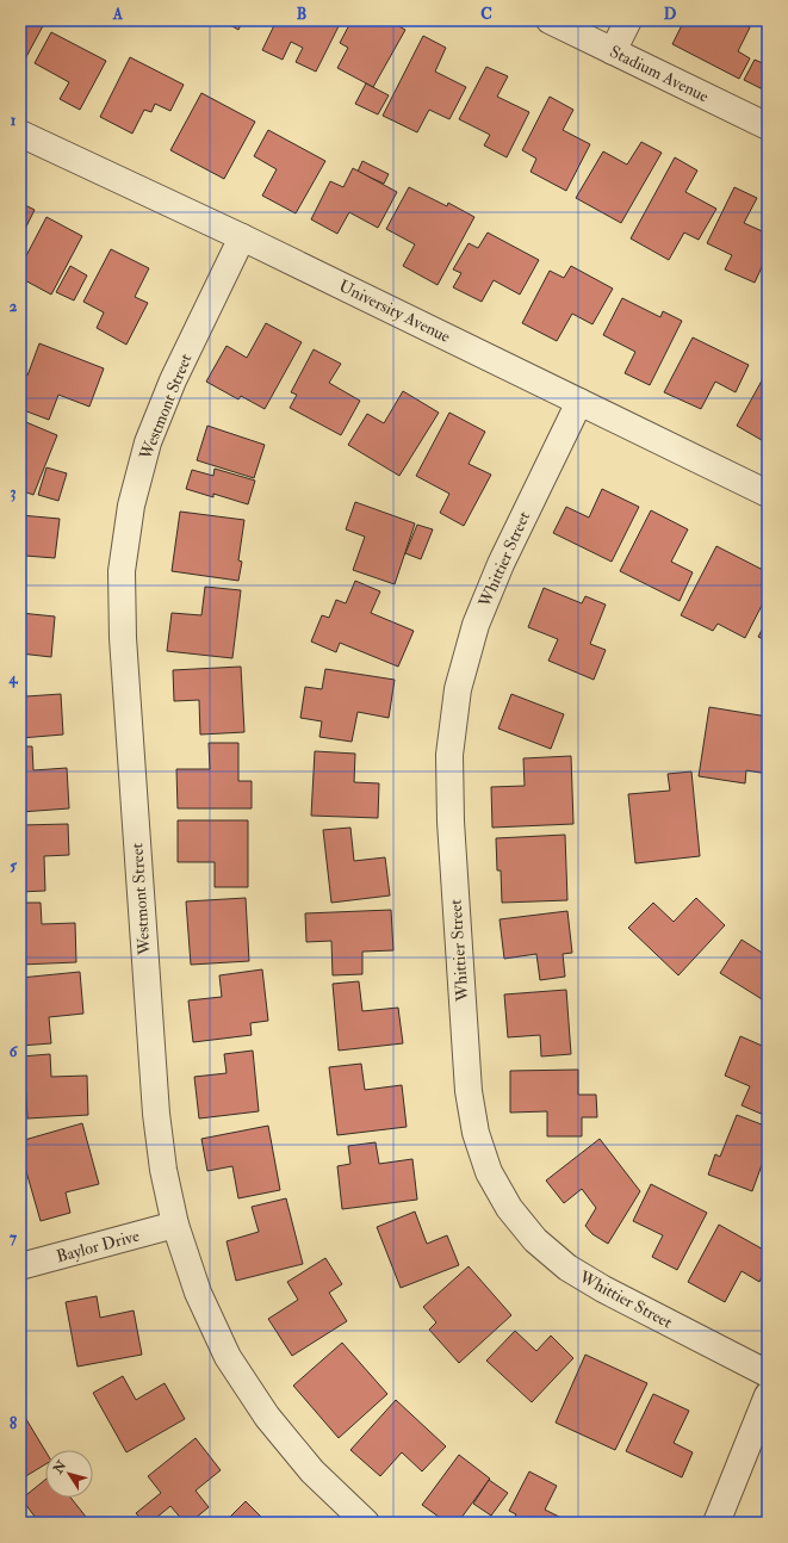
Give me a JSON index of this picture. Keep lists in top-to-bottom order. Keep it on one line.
{"streets":{"street":["Stadium Avenue","University Avenue","Westmont Street","Whittier Street","Baylor Drive"]},"crossings":[["University Avenue","Westmont Street"],["University Avenue","Whittier Street"],["Westmont Street","Baylor Drive"]],"north":"top left","grid":{"columns":["A","B","C","D"],"rows":["1","2","3","4","5","6","7","8"]}}
